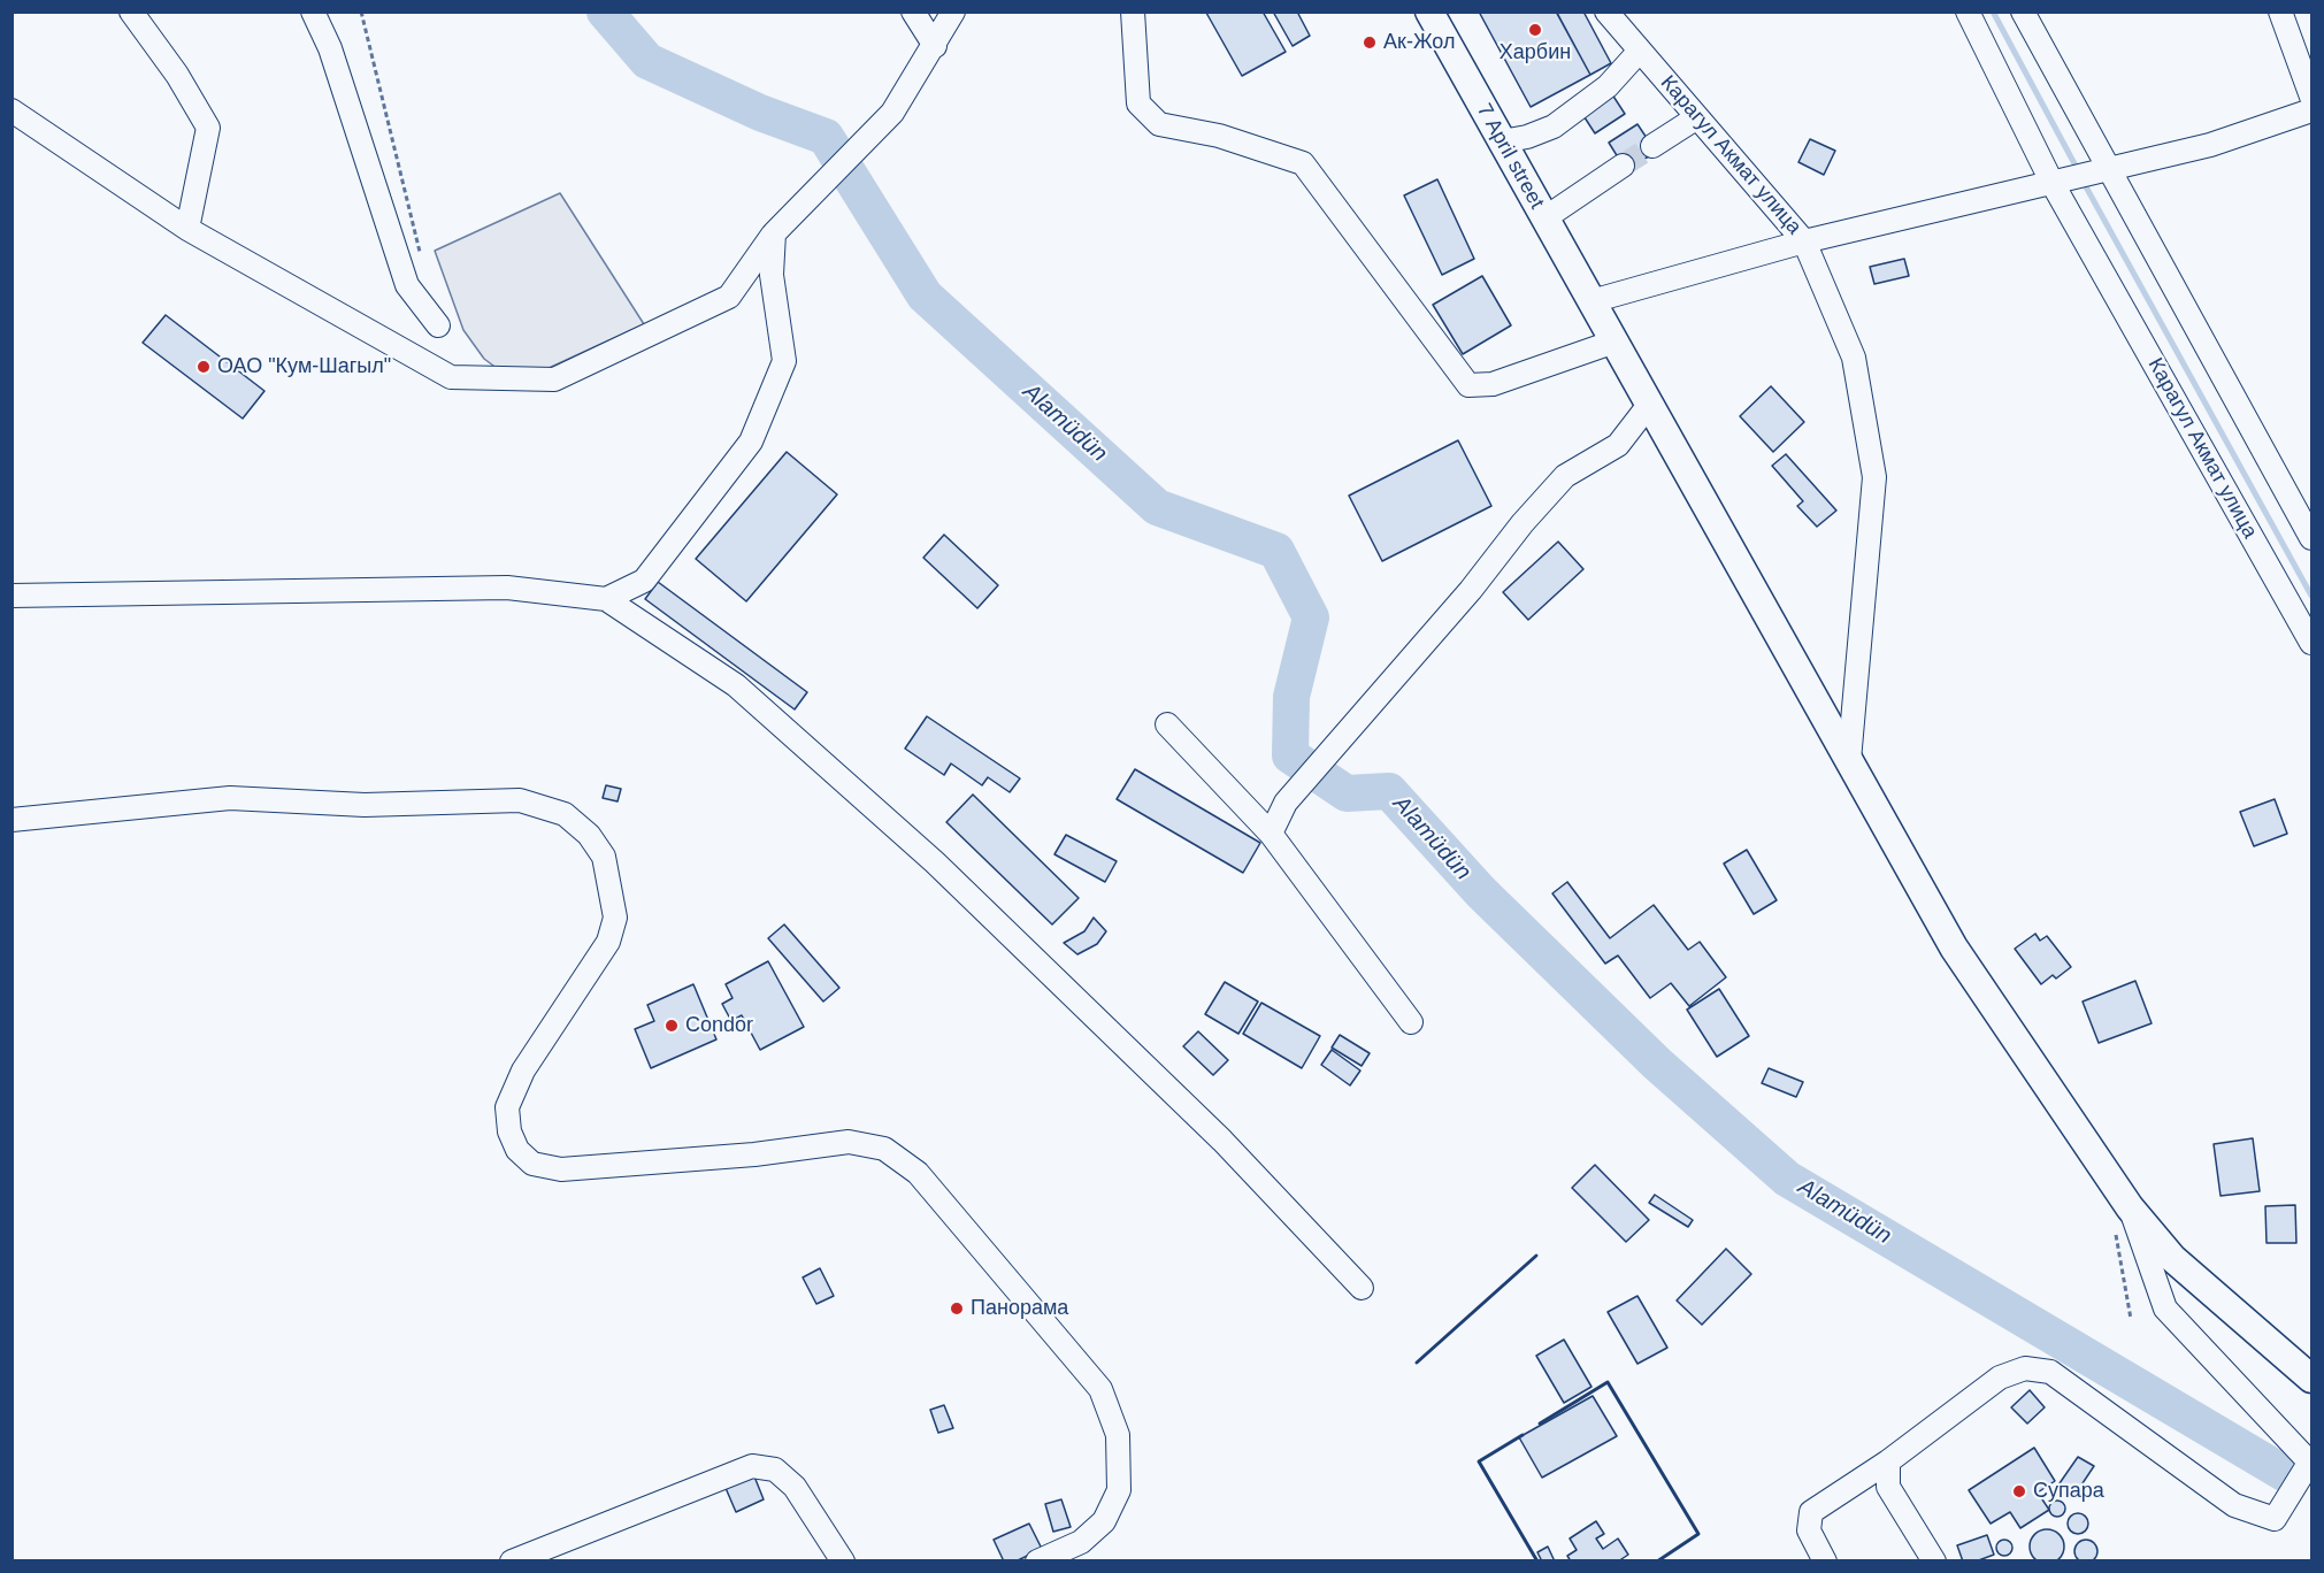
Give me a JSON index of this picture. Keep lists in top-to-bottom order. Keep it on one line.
{"streets":{"main road":["7 April street"],"street":["Карагул Акмат улица"]},"crossings":[["Карагул Акмат улица","7 April street"]],"water":["Alamüdün"],"places":["Харбин","Ак-Жол","ОАО \"Кум-Шагыл\"","Condor","Панорама","Супара"]}
